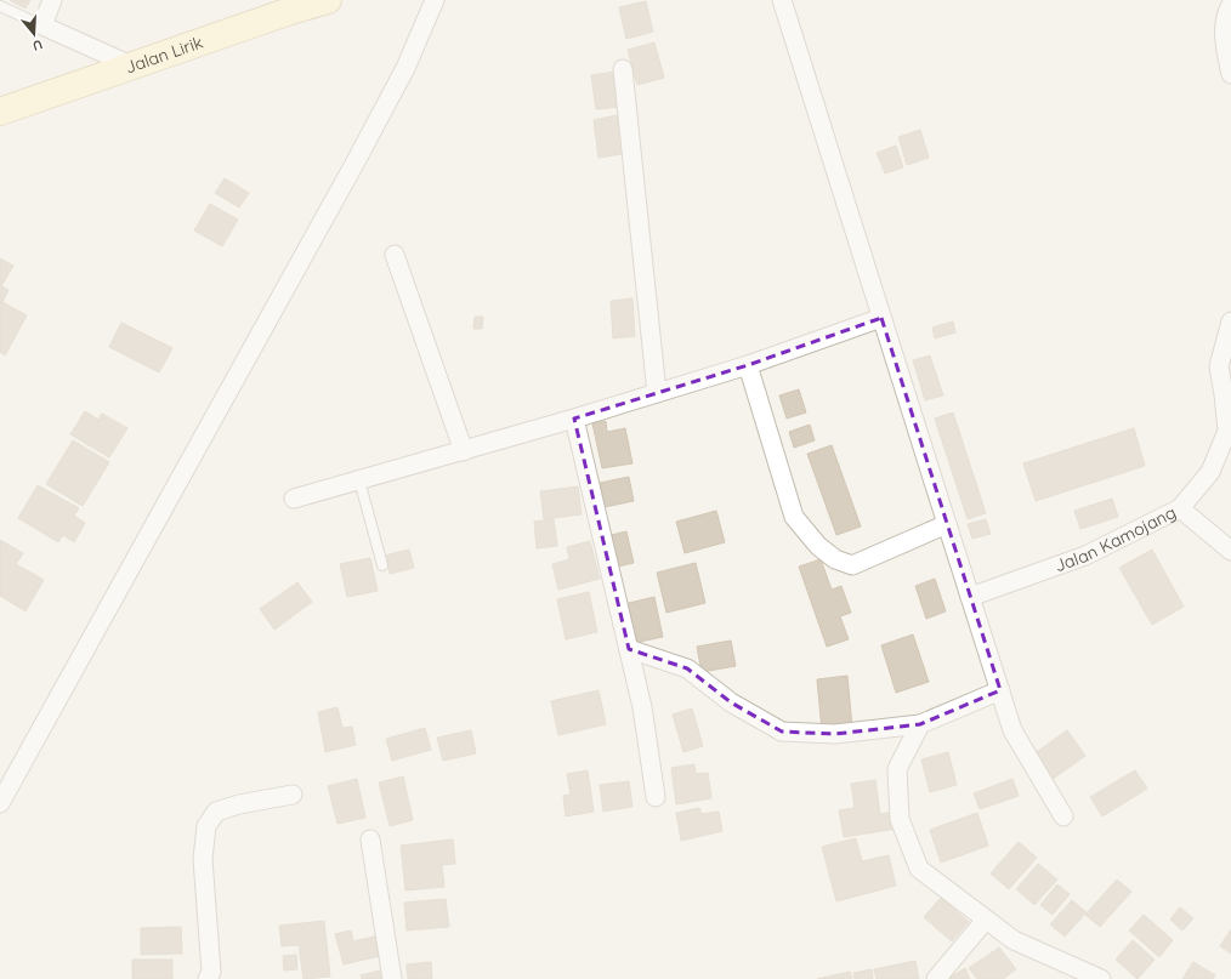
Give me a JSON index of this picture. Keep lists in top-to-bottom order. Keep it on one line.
{"streets":{"main road":["Jalan Lirik"],"street":["Jalan Kamojang"]},"north":"bottom"}
